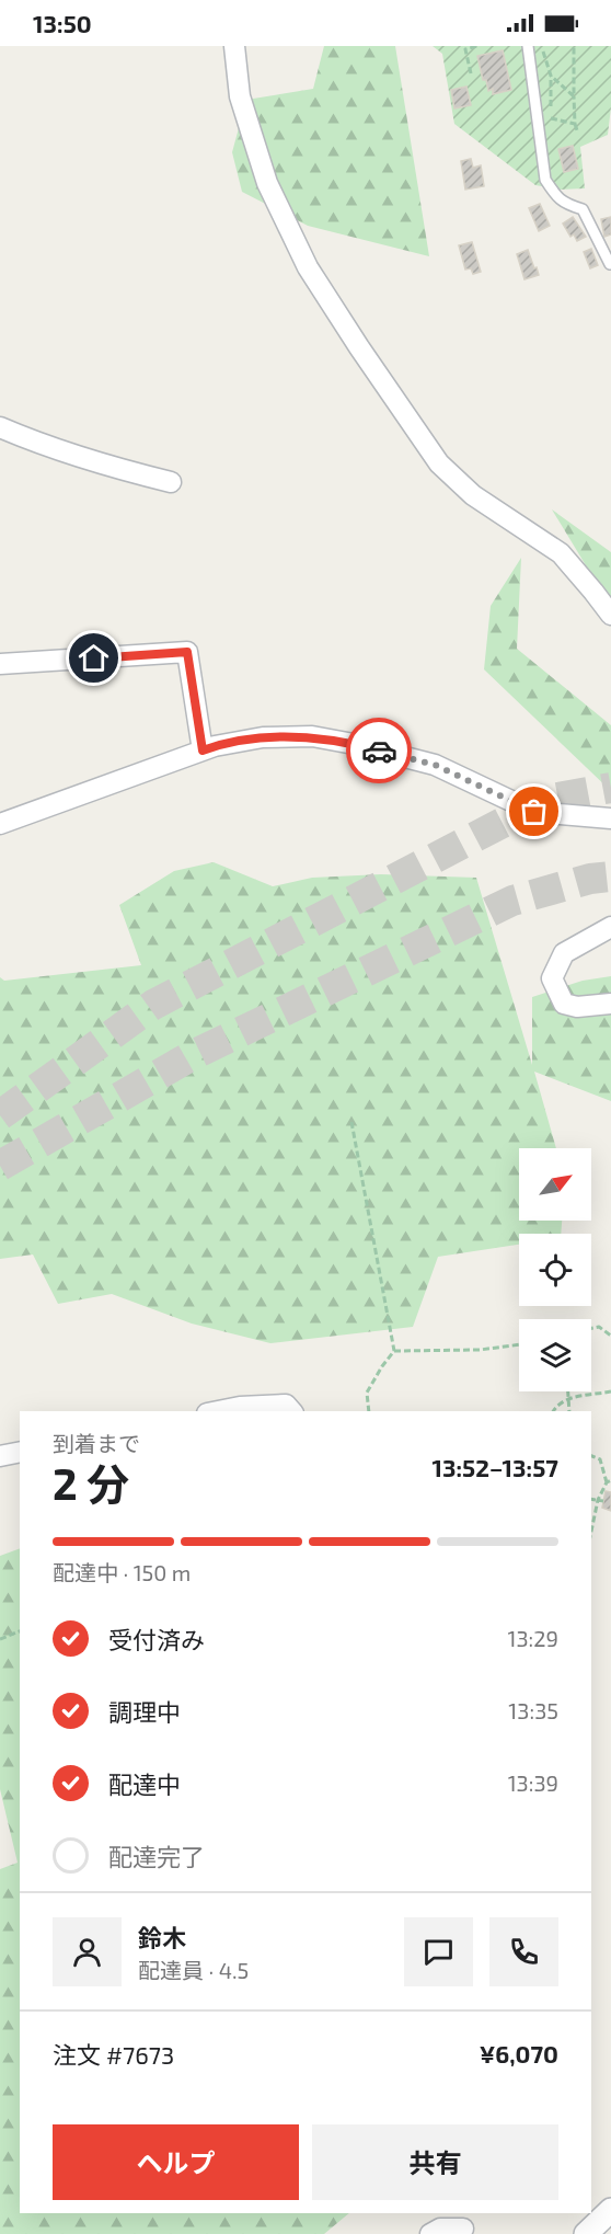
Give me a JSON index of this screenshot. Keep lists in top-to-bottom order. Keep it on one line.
{"north":"top right","page":{"status":"13:50","heading":["2 分","到着まで","13:52–13:57"],"panel":["鈴木","配達員 · 4.5","注文 #7673","¥6,070"],"bar":"配達中 · 150 m","list":[["受付済み","13:29"],["調理中","13:35"],["配達中","13:39"],"配達完了"],"buttons":["ヘルプ","共有"]}}
